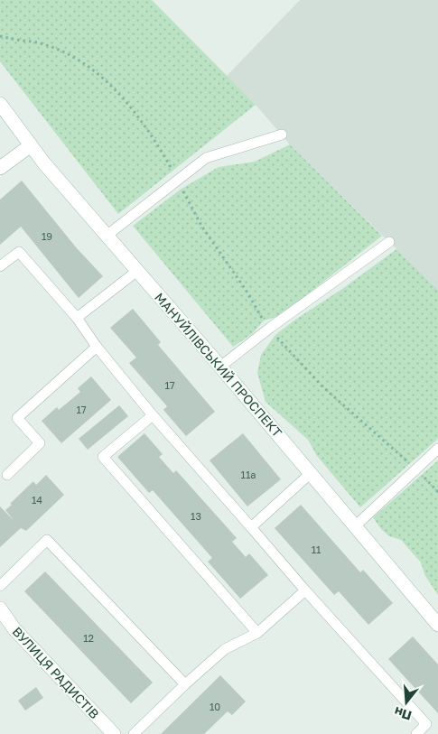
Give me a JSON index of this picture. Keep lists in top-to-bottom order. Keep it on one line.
{"streets":{"main road":["МАНУЙЛІВСЬКИЙ ПРОСПЕКТ","ВУЛИЦЯ РАДИСТІВ"]},"house_numbers":["19","17","17","11а","14","13","11","12","10"],"north":"bottom"}
